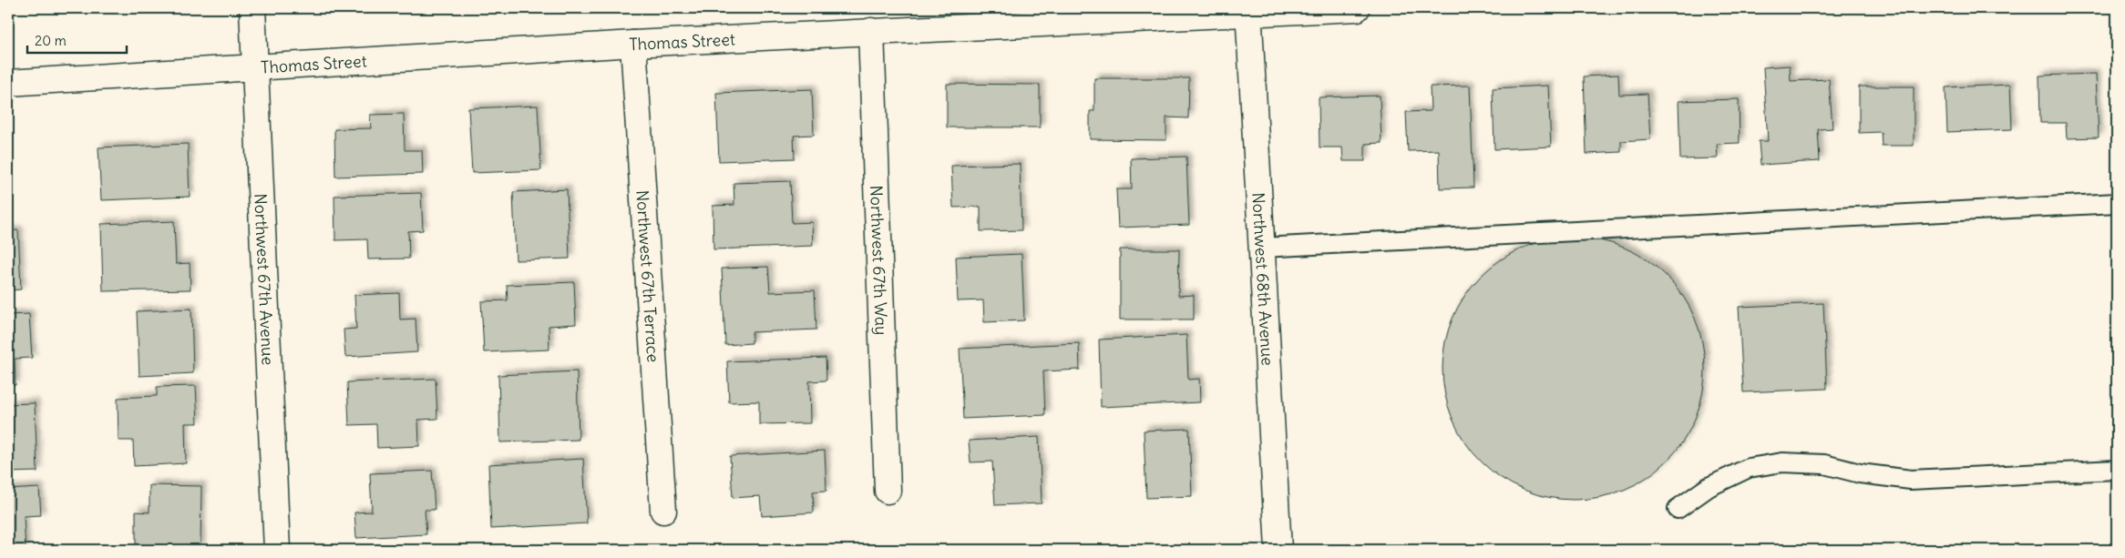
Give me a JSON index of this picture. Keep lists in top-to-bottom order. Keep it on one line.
{"streets":{"street":["Thomas Street","Northwest 67th Way","Northwest 67th Terrace","Northwest 67th Avenue","Northwest 68th Avenue"]},"crossings":[["Thomas Street","Northwest 67th Way"],["Thomas Street","Northwest 67th Terrace"],["Thomas Street","Northwest 67th Avenue"],["Thomas Street","Northwest 68th Avenue"]],"scale_bar":"20 m"}
